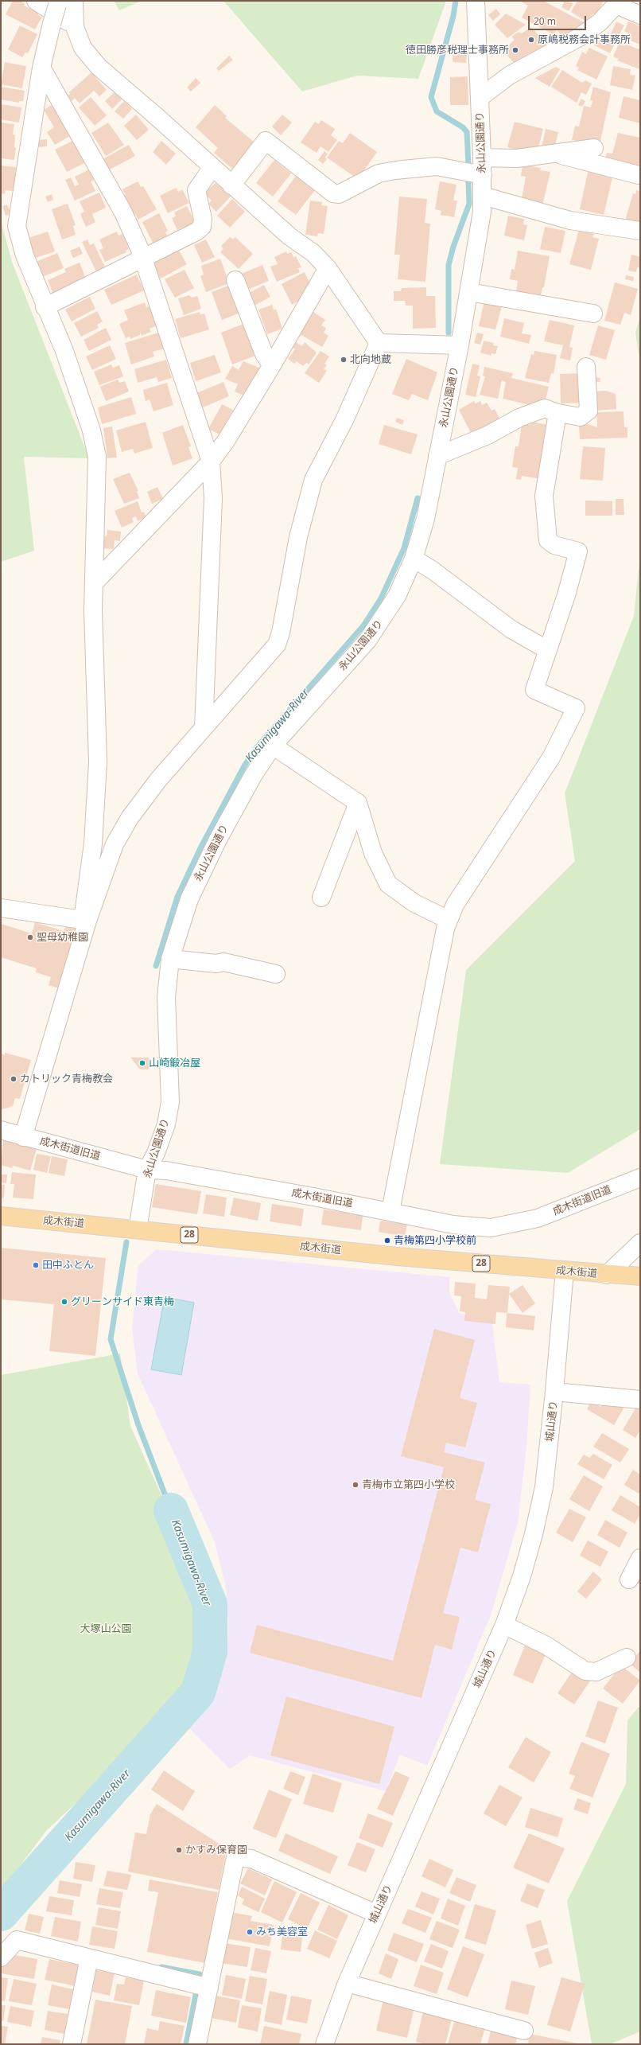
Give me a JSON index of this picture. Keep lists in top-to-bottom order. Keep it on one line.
{"streets":{"main road":["成木街道","28"],"street":["永山公園通り","成木街道旧道","城山通り"]},"crossings":[["永山公園通り","成木街道旧道"],["永山公園通り","成木街道"],["成木街道","城山通り"]],"water":["Kasumigawa-River"],"parks":["大塚山公園"],"places":["原嶋税務会計事務所","徳田勝彦税理士事務所","北向地蔵","聖母幼稚園","山崎鍛冶屋","カトリック青梅教会","青梅第四小学校前","田中ふとん","グリーンサイド東青梅","青梅市立第四小学校","かすみ保育園","みち美容室"],"scale_bar":"20 m"}
